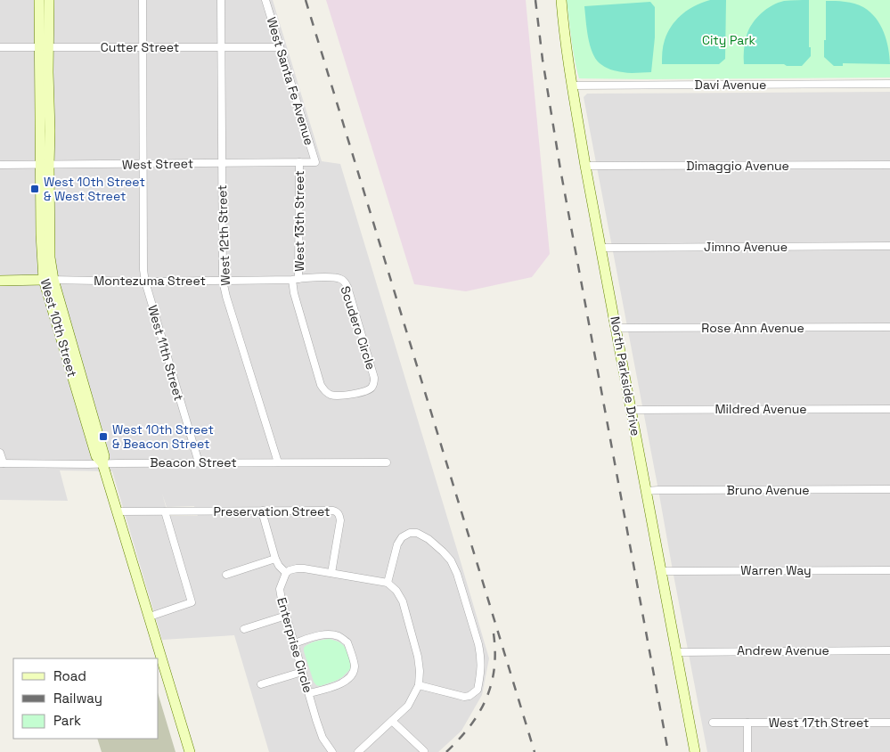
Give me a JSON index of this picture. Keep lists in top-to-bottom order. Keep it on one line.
{"streets":{"main road":["Montezuma Street","West 10th Street","North Parkside Drive"],"street":["Cutter Street","West Santa Fe Avenue","Davi Avenue","West Street","Dimaggio Avenue","West 13th Street","West 12th Street","Jimno Avenue","Scudero Circle","Rose Ann Avenue","West 11th Street","Mildred Avenue","Beacon Street","Bruno Avenue","Preservation Street","Warren Way","Enterprise Circle","Andrew Avenue","West 17th Street"]},"crossings":[["Cutter Street","West Santa Fe Avenue"],["Cutter Street","West 12th Street"],["Cutter Street","West 10th Street"],["Cutter Street","West 11th Street"],["West Santa Fe Avenue","West Street"],["Davi Avenue","North Parkside Drive"],["West Street","West 13th Street"],["West Street","West 12th Street"],["West Street","West 10th Street"],["West Street","West 11th Street"],["Dimaggio Avenue","North Parkside Drive"],["West 13th Street","Montezuma Street"],["West 13th Street","Scudero Circle"],["West 12th Street","Montezuma Street"],["West 12th Street","Beacon Street"],["Jimno Avenue","North Parkside Drive"],["Montezuma Street","West 10th Street"],["Montezuma Street","Scudero Circle"],["Montezuma Street","West 11th Street"],["West 10th Street","Beacon Street"],["West 10th Street","Preservation Street"],["Rose Ann Avenue","North Parkside Drive"],["West 11th Street","Beacon Street"],["North Parkside Drive","Mildred Avenue"],["North Parkside Drive","Bruno Avenue"],["North Parkside Drive","Warren Way"],["North Parkside Drive","Andrew Avenue"]],"parks":["City Park"],"places":{"transit":["West 10th Street & West Street","West 10th Street & Beacon Street"]},"legend":["Road","Railway","Park"]}
